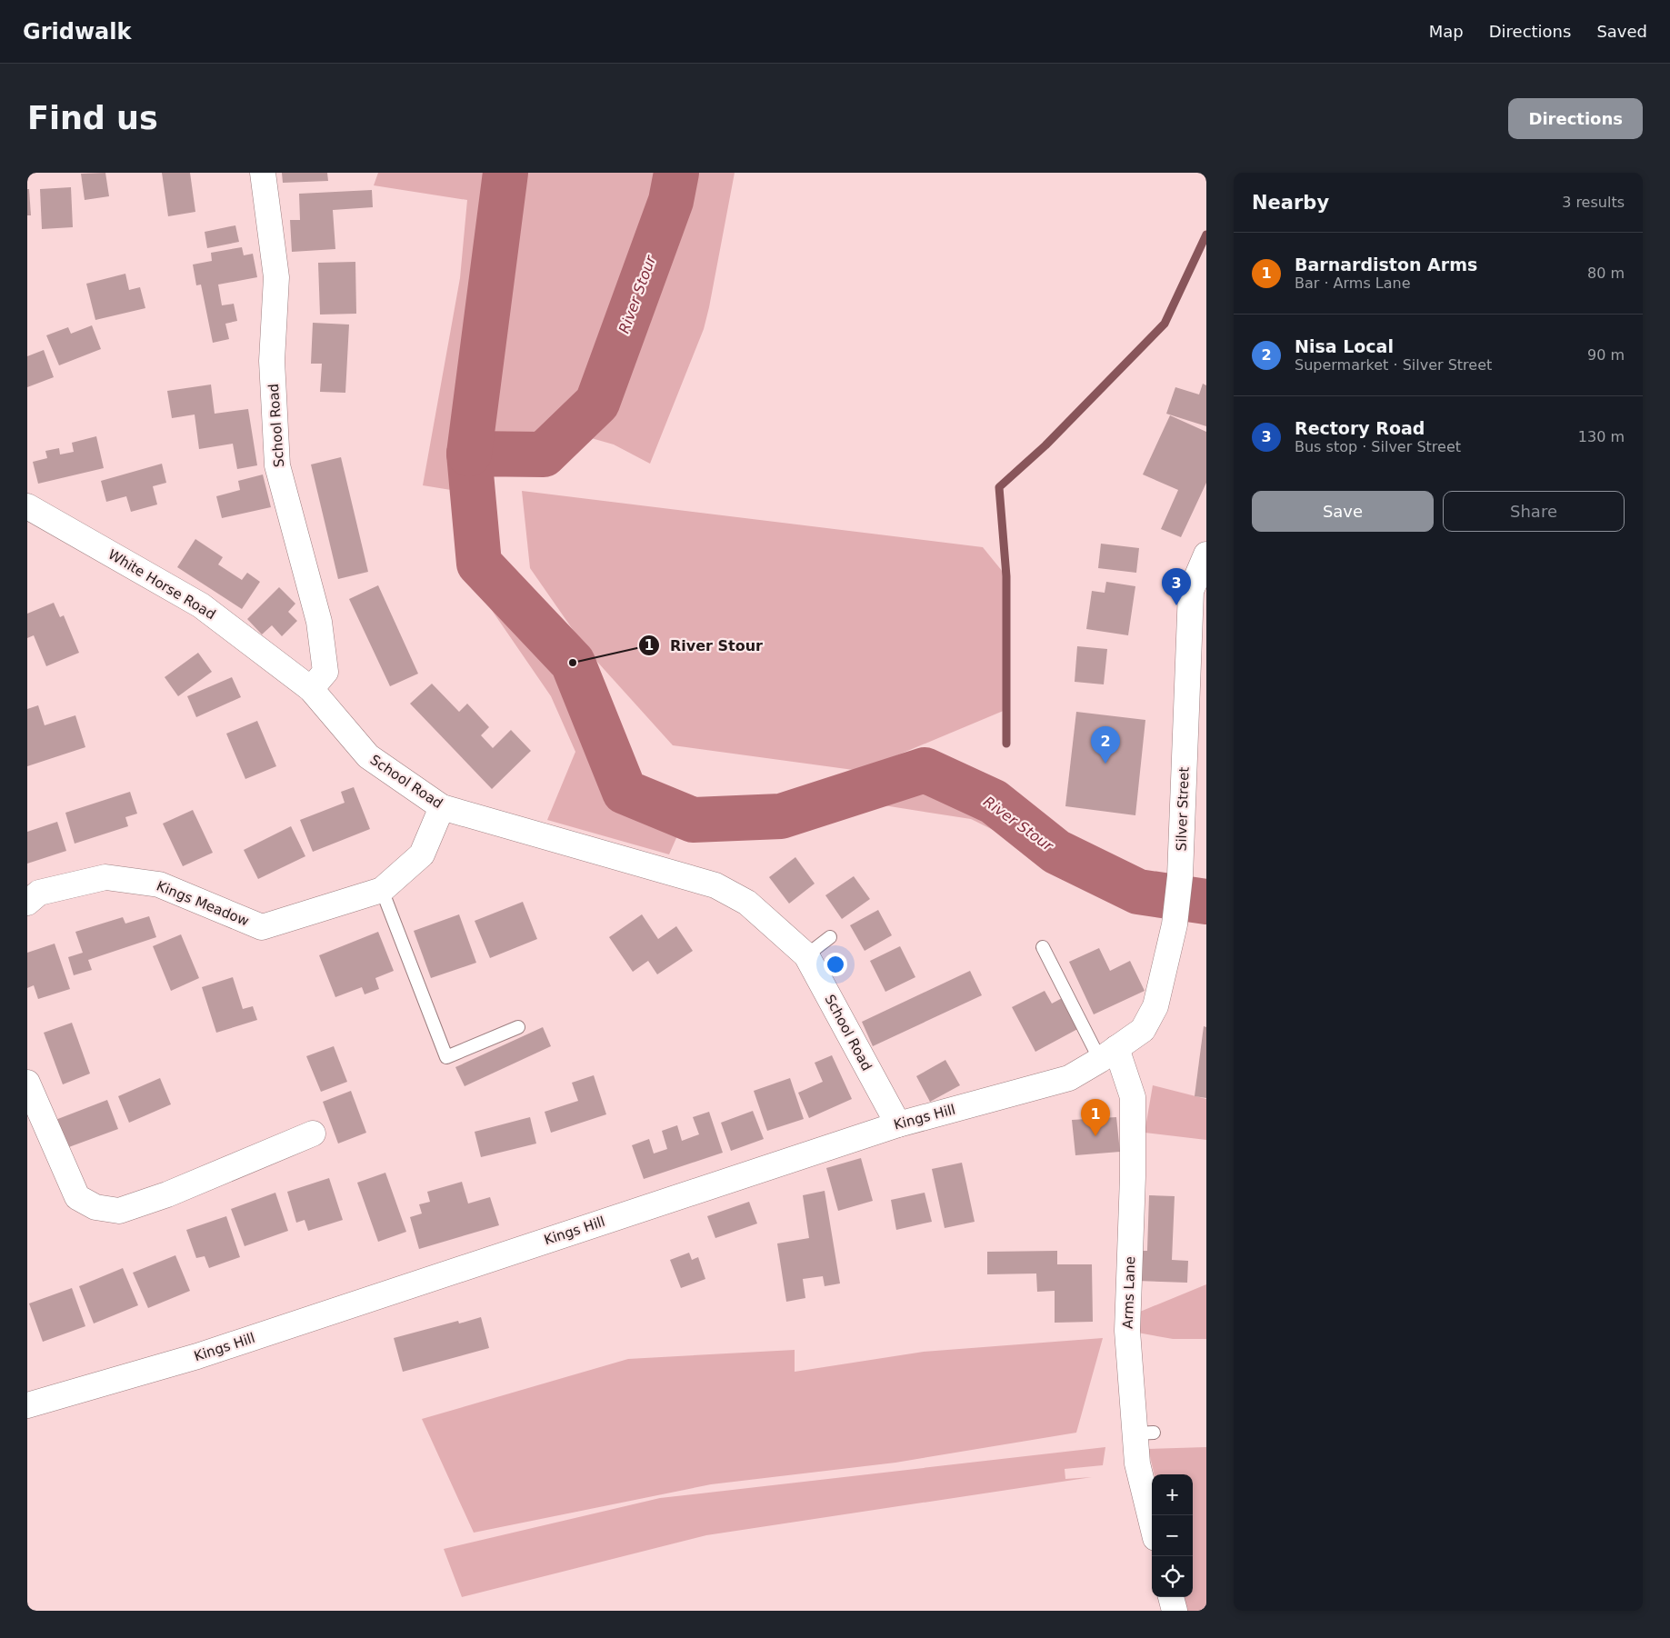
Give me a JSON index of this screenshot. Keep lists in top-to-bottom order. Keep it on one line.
{"streets":{"street":["School Road","White Horse Road","Silver Street","Kings Meadow","Kings Hill","Arms Lane"]},"crossings":[["School Road","White Horse Road"],["School Road","Kings Meadow"],["School Road","Kings Hill"],["Silver Street","Kings Hill"],["Silver Street","Arms Lane"],["Kings Hill","Arms Lane"]],"water":["River Stour"],"places":["River Stour"],"page":{"header":"Gridwalk","nav":["Map","Directions","Saved"],"buttons":["Directions",["Save","Share"]],"title":"Find us","heading":["Nearby","3 results"],"list":[{"mark":"1","name":"Barnardiston Arms","note":"Bar · Arms Lane","value":"80 m"},{"mark":"2","name":"Nisa Local","note":"Supermarket · Silver Street","value":"90 m"},{"mark":"3","name":"Rectory Road","note":"Bus stop · Silver Street","value":"130 m"}],"pins":["3","2","1"],"map_buttons":["+","−"]}}
